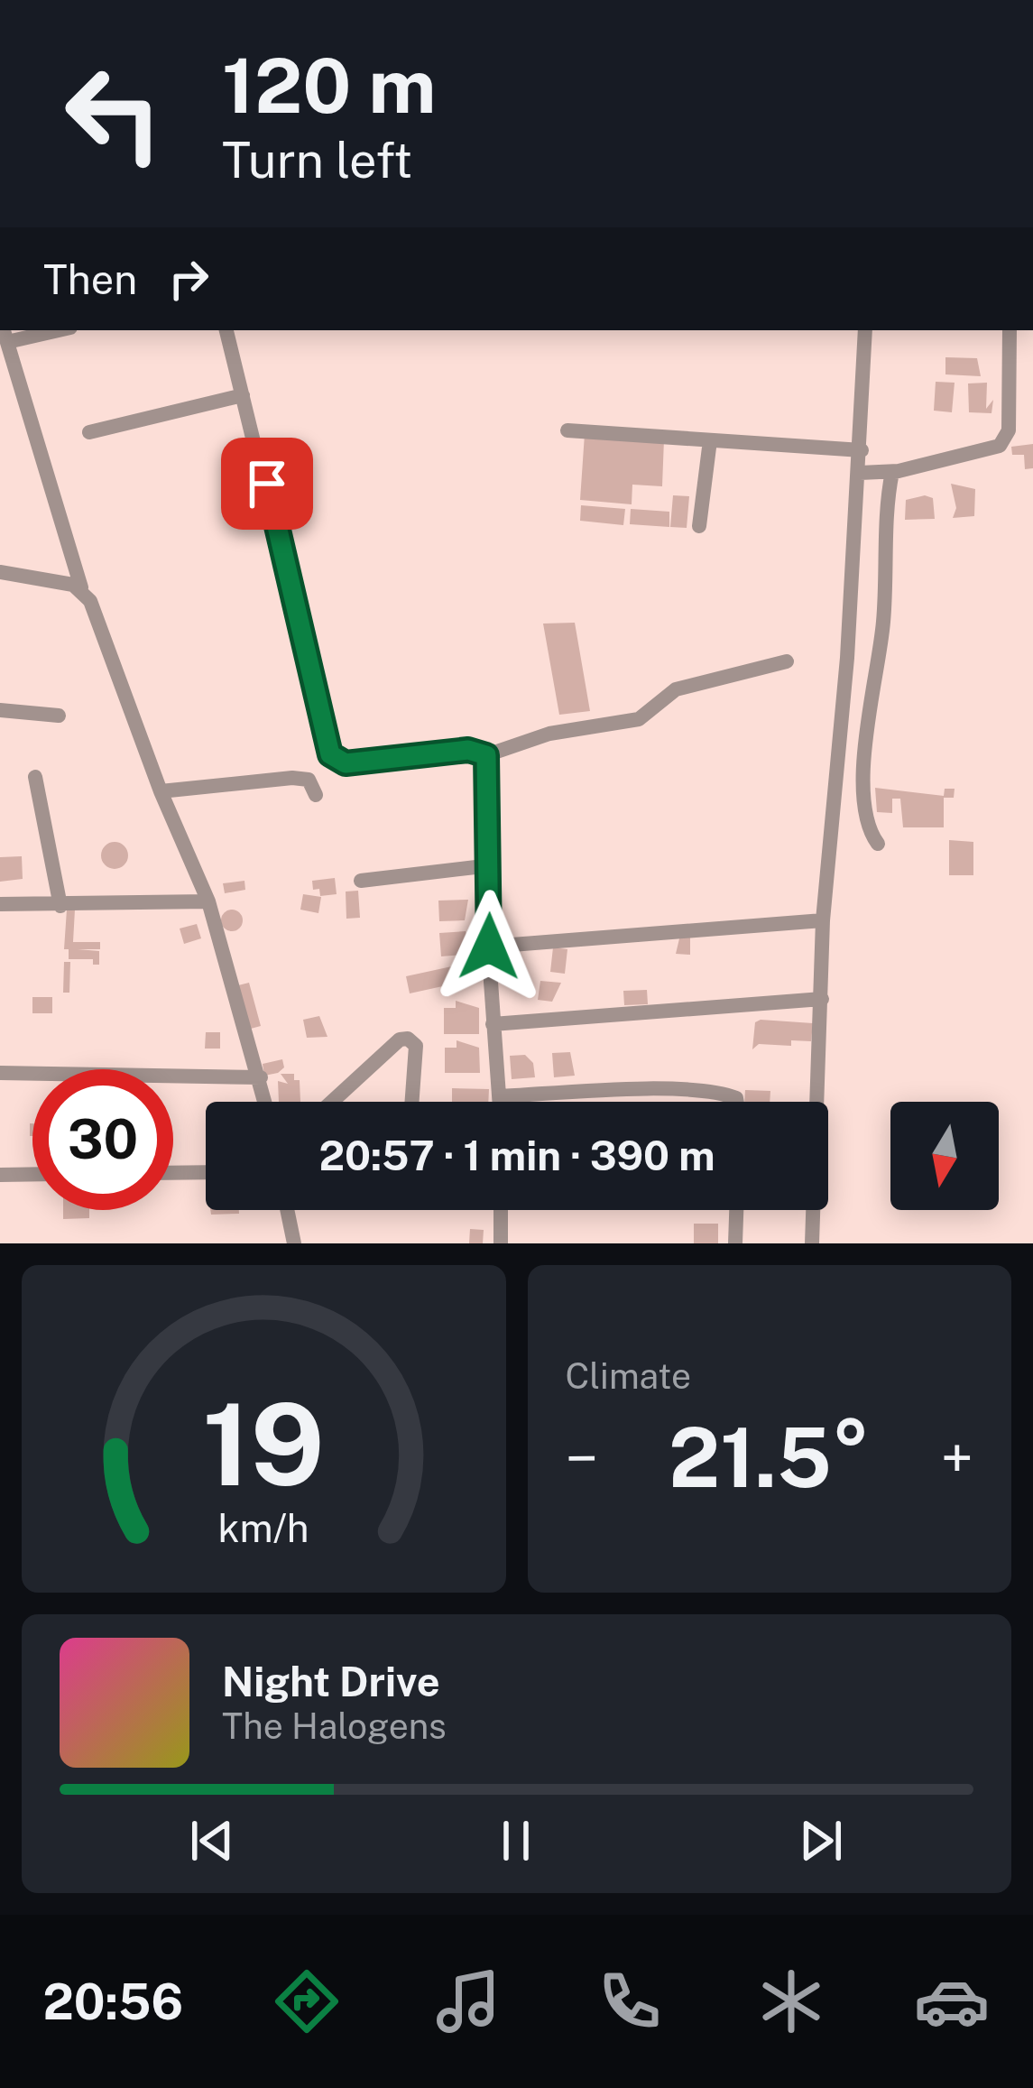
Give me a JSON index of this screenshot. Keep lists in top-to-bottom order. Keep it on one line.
{"north":"bottom","page":{"turn":["120 m","Turn left"],"then":"Then","limit":"30","trip":"20:57 · 1 min · 390 m","tile":"Climate","heat":["−","21.5°","+"],"song":["Night Drive","The Halogens"],"tabs":"20:56","gauge":["19","km/h"]}}
